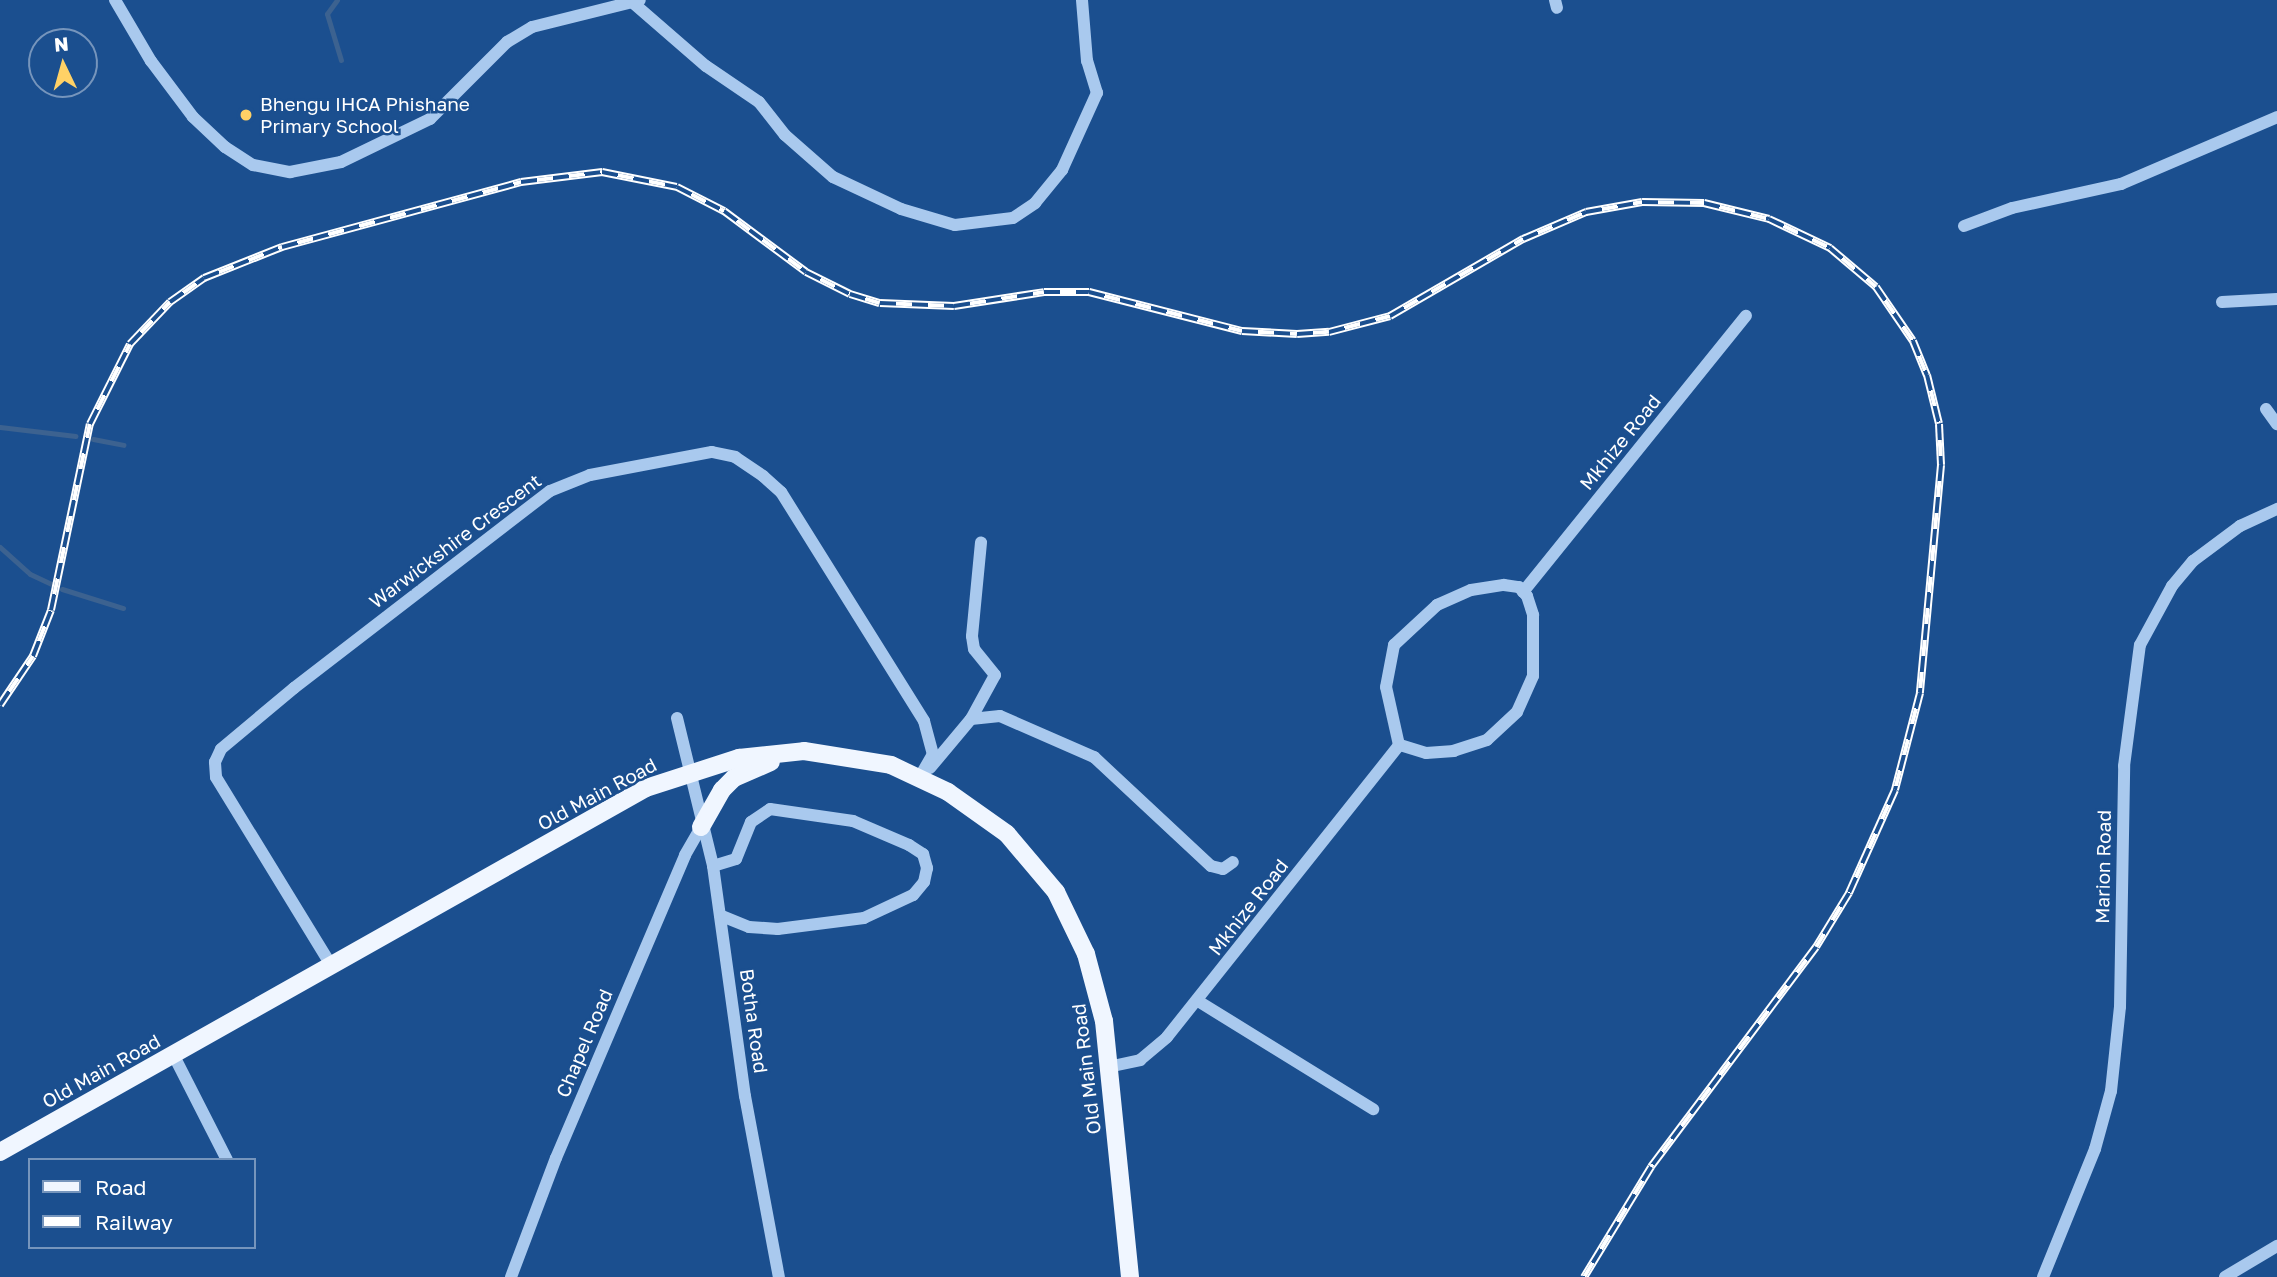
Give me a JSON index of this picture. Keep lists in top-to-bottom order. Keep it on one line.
{"streets":{"main road":["Old Main Road"],"street":["Mkhize Road","Warwickshire Crescent","Marion Road","Botha Road","Chapel Road"]},"crossings":[["Mkhize Road","Old Main Road"],["Warwickshire Crescent","Old Main Road"],["Old Main Road","Botha Road"],["Botha Road","Chapel Road"]],"places":["Bhengu IHCA Phishane Primary School"],"legend":["Road","Railway"],"north":"top"}
